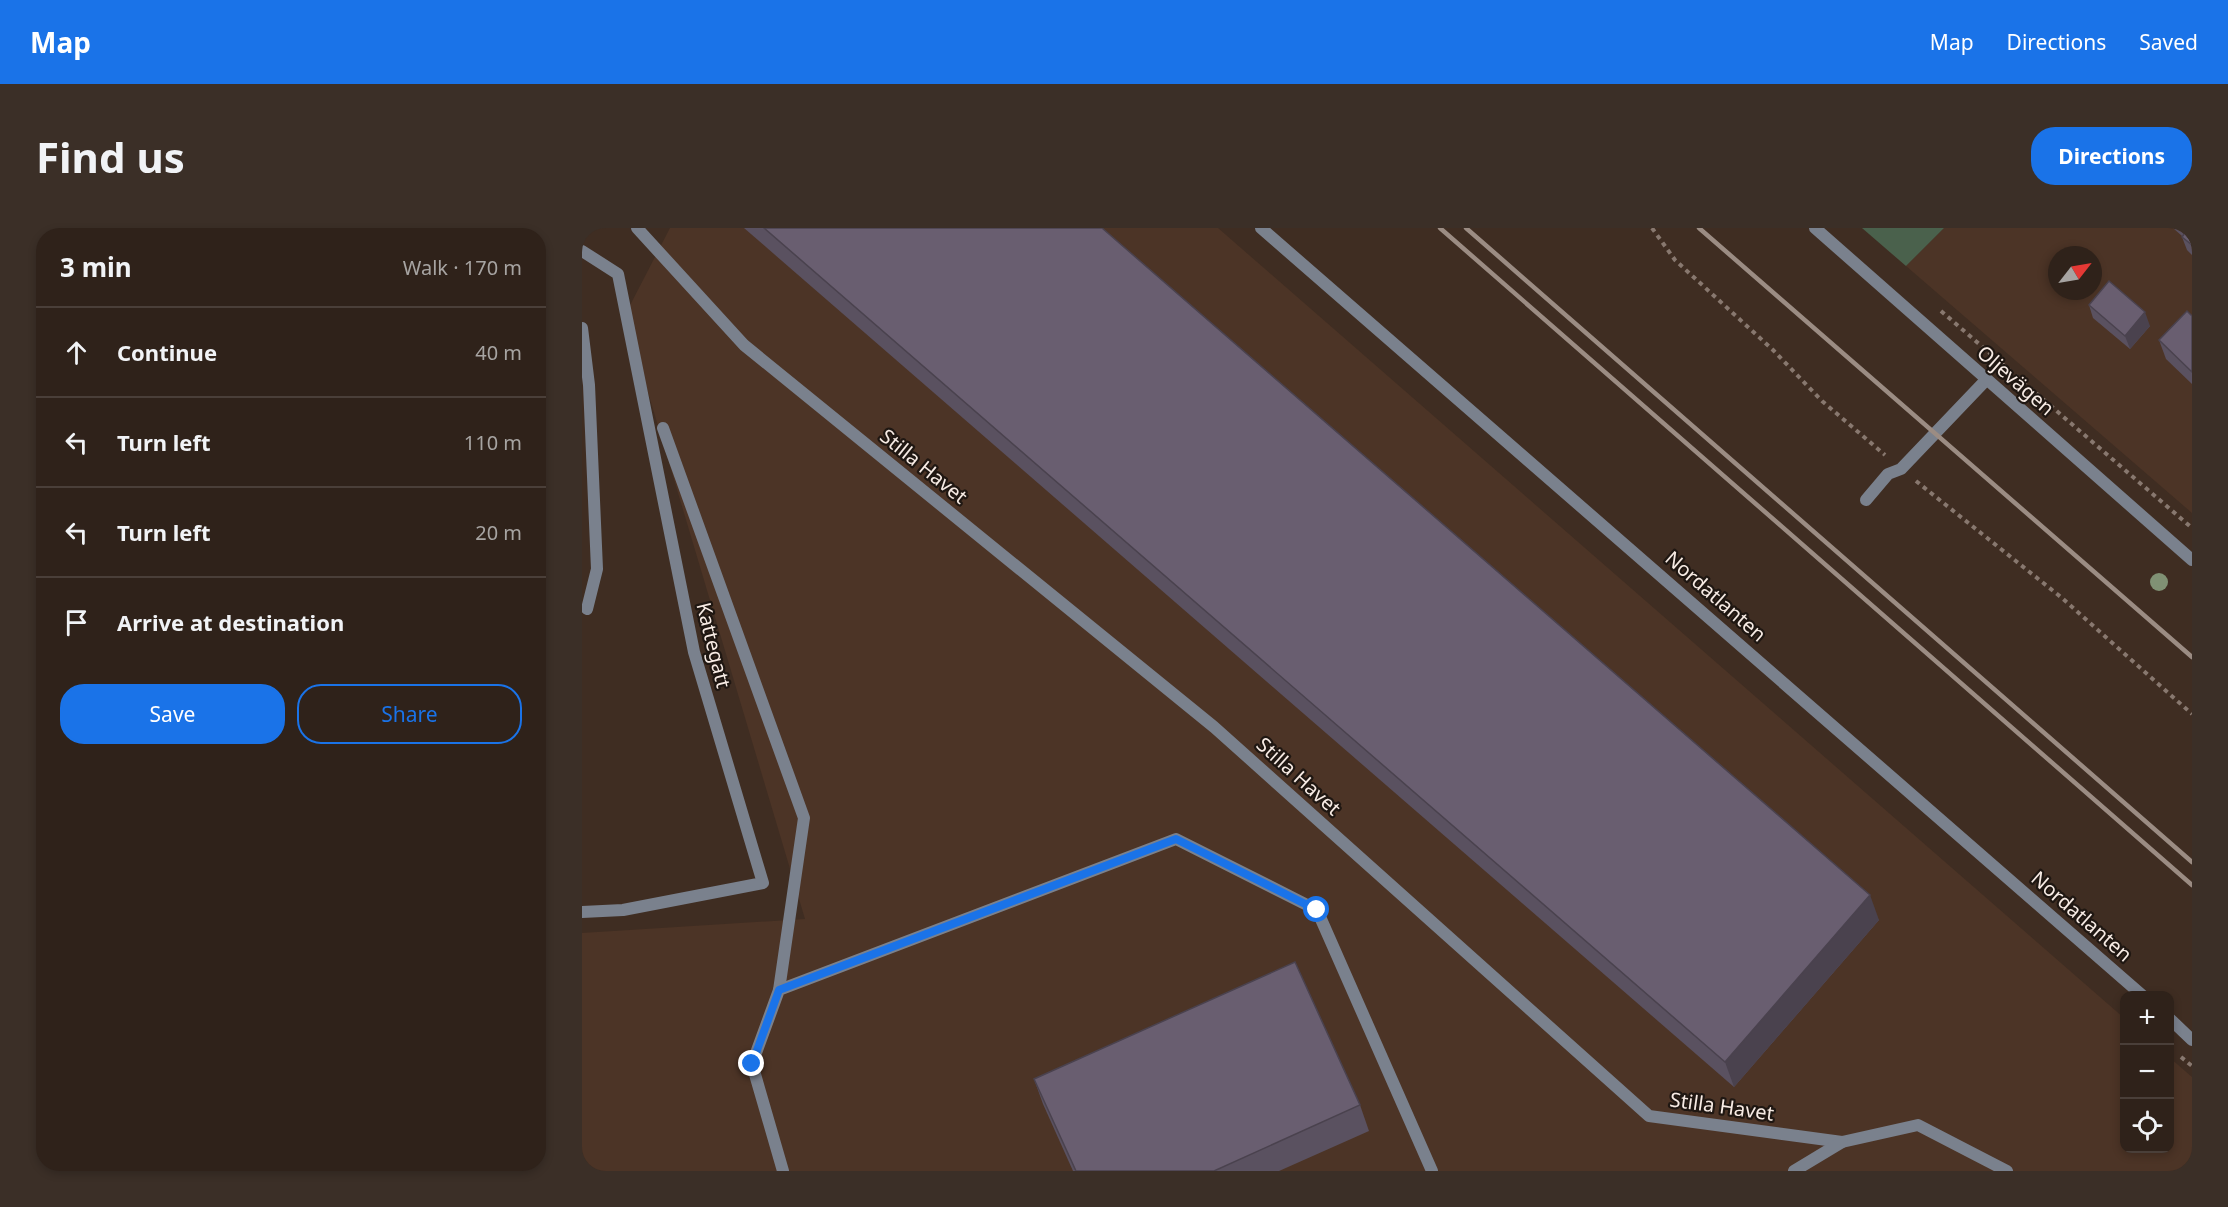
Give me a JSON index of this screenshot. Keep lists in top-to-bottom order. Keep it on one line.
{"streets":{"street":["Oljevägen","Stilla Havet","Nordatlanten","Kattegatt"]},"north":"top right","page":{"header":"Map","nav":["Map","Directions","Saved"],"buttons":["Directions",["Save","Share"]],"title":"Find us","heading":["3 min","Walk · 170 m"],"list":[["Continue","40 m"],["Turn left","110 m"],["Turn left","20 m"],"Arrive at destination"],"map_buttons":["+","−"]}}
